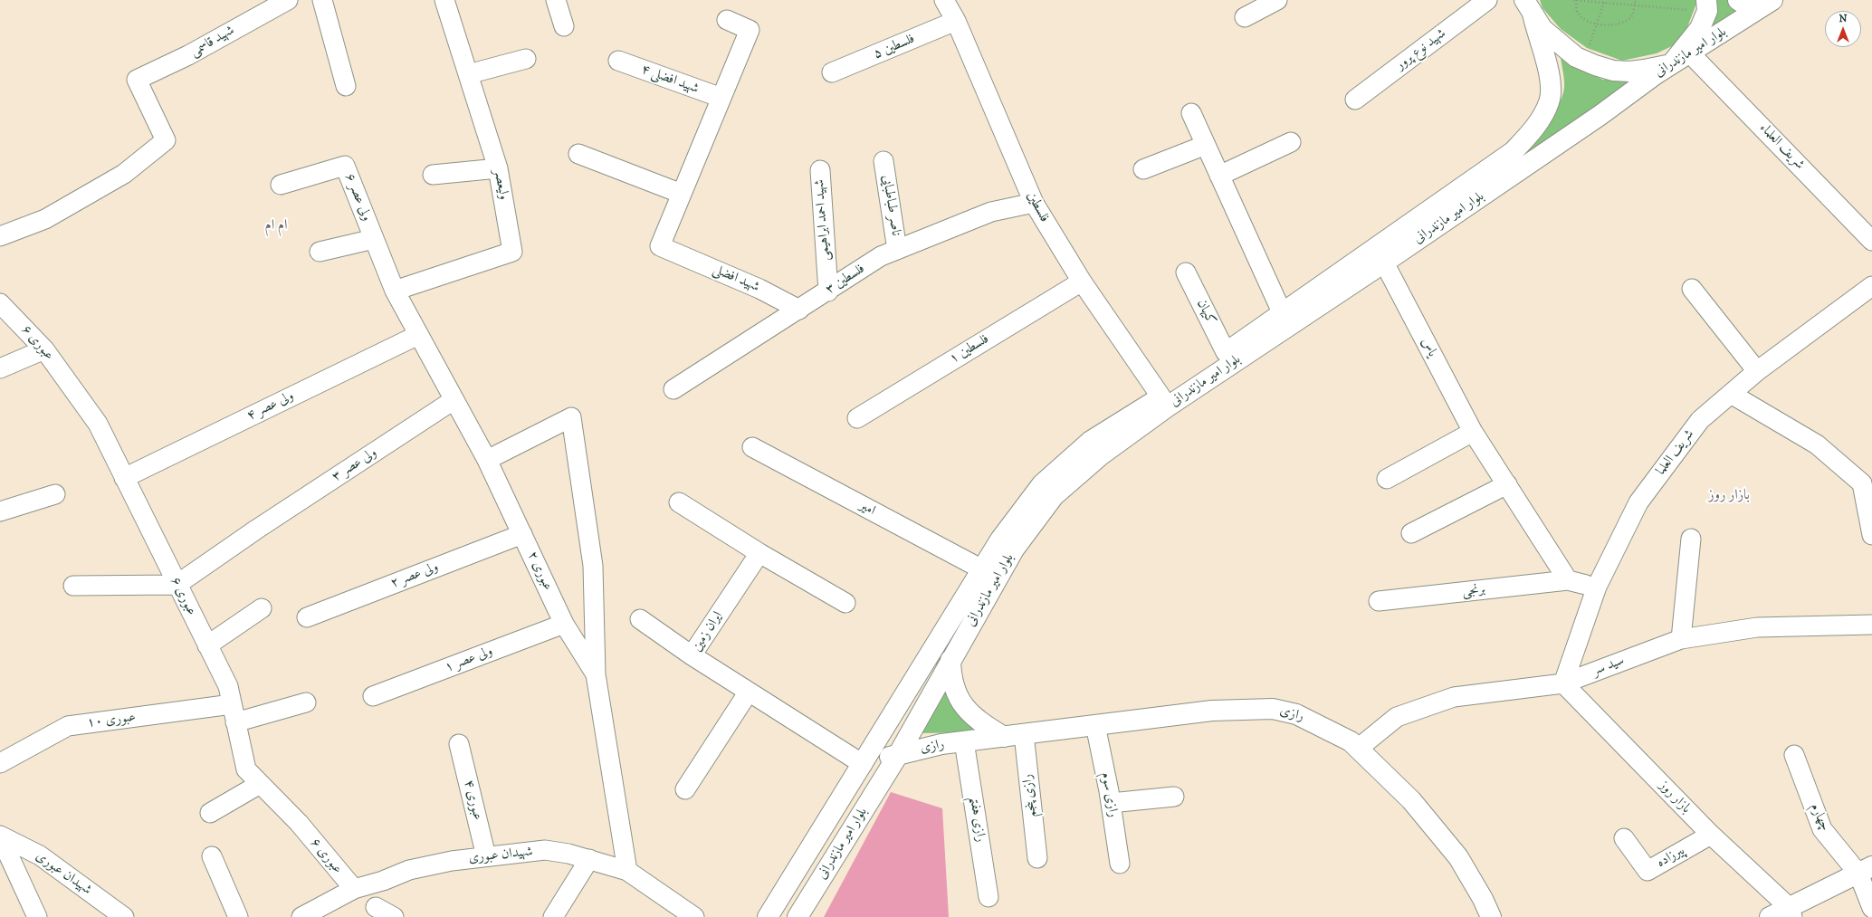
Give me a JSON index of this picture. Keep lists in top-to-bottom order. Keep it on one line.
{"streets":{"main road":["بلوار امیر مازندرانی","رازی"],"street":["شهید قاسمی","فلسطین ۵","شهید نوع پرور","شهید افضلی ۴","شریف العلماء","ولیعصر","ولی عصر ۶","ناصر طباطبایی","فلسطین","شهید احمد ابراهیمی","شهید افضلی","فلسطین ۳","کیهان","عبوری ۶","یاس","فلسطین ۱","ولی عصر ۴","شریف العلما","ولی عصر ۳","امیر","عبوری ۲","ولی عصر ۲","برنجی","ایران زمین","ولی عصر ۱","سید سر","عبوری ۱۰","رازی سوم","رازی پنجم","بازار روز","عبوری ۴","چهارم","رازی هفتم","شهیدان عبوری","پیرزاده"]},"crossings":[["فلسطین ۵","فلسطین"],["بلوار امیر مازندرانی","شریف العلماء"],["بلوار امیر مازندرانی","فلسطین"],["بلوار امیر مازندرانی","کیهان"],["بلوار امیر مازندرانی","یاس"],["بلوار امیر مازندرانی","امیر"],["بلوار امیر مازندرانی","ایران زمین"],["بلوار امیر مازندرانی","رازی"],["ولیعصر","ولی عصر ۶"],["ولیعصر","عبوری ۲"],["ولی عصر ۶","عبوری ۲"],["ناصر طباطبایی","فلسطین ۳"],["فلسطین","فلسطین ۳"],["فلسطین","فلسطین ۱"],["شهید احمد ابراهیمی","فلسطین ۳"],["شهید افضلی","فلسطین ۳"],["عبوری ۶","ولی عصر ۴"],["عبوری ۶","ولی عصر ۳"],["عبوری ۶","عبوری ۱۰"],["عبوری ۶","شهیدان عبوری"],["یاس","برنجی"],["ولی عصر ۴","عبوری ۲"],["شریف العلما","سید سر"],["شریف العلما","بازار روز"],["ولی عصر ۳","عبوری ۲"],["عبوری ۲","ولی عصر ۲"],["عبوری ۲","ولی عصر ۱"],["عبوری ۲","شهیدان عبوری"],["ایران زمین","رازی"],["سید سر","رازی"],["سید سر","بازار روز"],["رازی","رازی سوم"],["رازی","رازی پنجم"],["رازی","رازی هفتم"],["بازار روز","پیرزاده"],["عبوری ۴","شهیدان عبوری"]],"districts":["ام ام","بازار روز"],"north":"top"}
